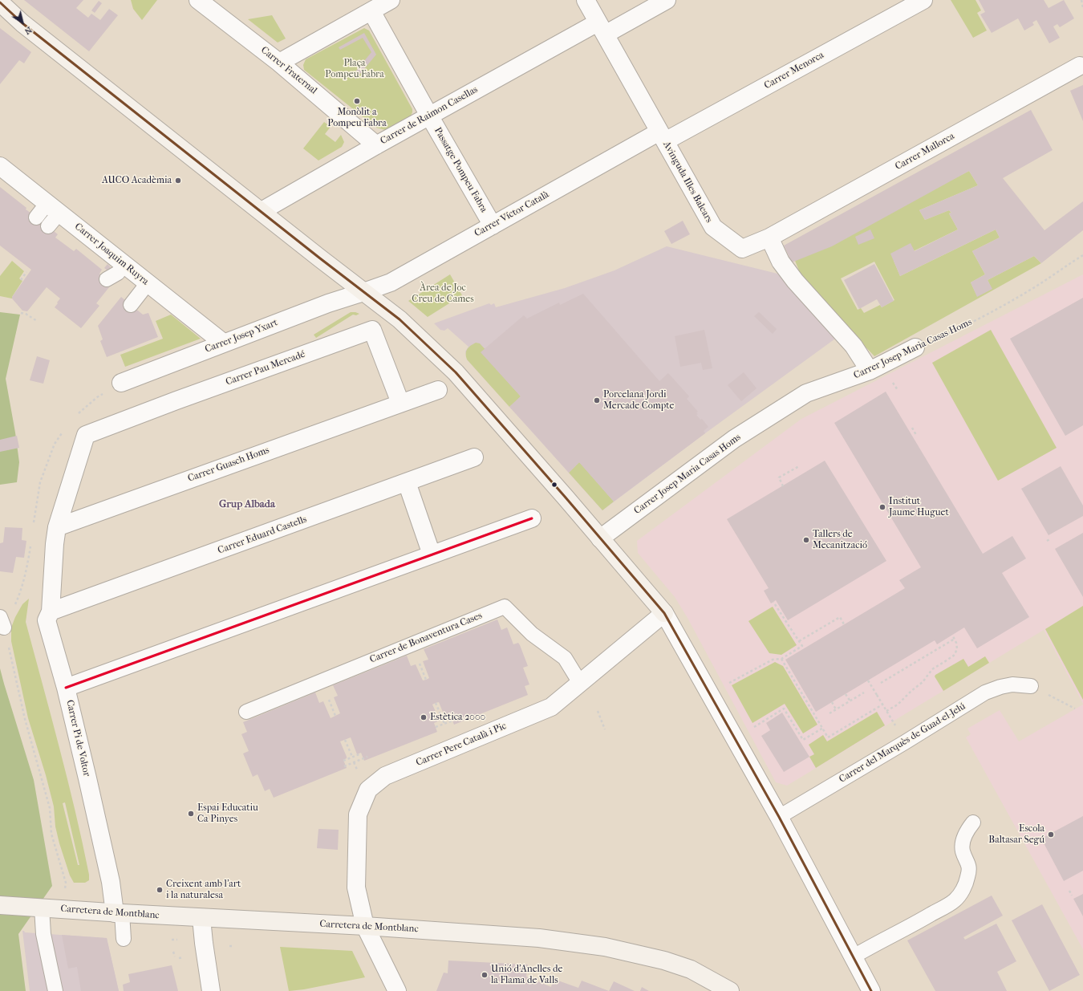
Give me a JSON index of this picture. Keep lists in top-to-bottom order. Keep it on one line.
{"streets":{"street":["Carrer Fraternal","Carrer Menorca","Carrer de Raimon Casellas","Carrer Mallorca","Passatge Pompeu Fabra","Avinguda Illes Balears","Carrer Víctor Català","Carrer Joaquim Ruyra","Carrer Josep Yxart","Carrer Josep Maria Casas Homs","Carrer Pau Mercadé","Carrer Guasch Homs","Carrer Eduard Castells","Carrer Pi de Voltor","Carrer Pere Català i Pic","Carretera de Montblanc"],"lane":["Carrer de Bonaventura Cases","Carrer del Marquès de Guad-el-Jelú"]},"crossings":[["Carrer Fraternal","Carrer de Raimon Casellas"],["Carrer Menorca","Avinguda Illes Balears"],["Carrer Menorca","Carrer Víctor Català"],["Carrer de Raimon Casellas","Passatge Pompeu Fabra"],["Carrer de Raimon Casellas","Avinguda Illes Balears"],["Carrer Mallorca","Avinguda Illes Balears"],["Passatge Pompeu Fabra","Carrer Víctor Català"],["Avinguda Illes Balears","Carrer Víctor Català"],["Carrer Víctor Català","Carrer Josep Yxart"],["Carrer Joaquim Ruyra","Carrer Josep Yxart"],["Carrer Pau Mercadé","Carrer Guasch Homs"],["Carrer Pau Mercadé","Carrer Pi de Voltor"],["Carrer Guasch Homs","Carrer Pi de Voltor"],["Carrer Eduard Castells","Carrer Pi de Voltor"],["Carrer de Bonaventura Cases","Carrer Pere Català i Pic"],["Carrer Pi de Voltor","Carretera de Montblanc"],["Carrer Pere Català i Pic","Carretera de Montblanc"]],"districts":["Grup Albada"],"parks":["Plaça Pompeu Fabra","Àrea de Joc Creu de Cames"],"places":["Monòlit a Pompeu Fabra","AUCO Acadèmia","Porcelana Jordi Mercade Compte","Institut Jaume Huguet","Tallers de Mecanització","Estètica 2000","Espai Educatiu Ca Pinyes","Escola Baltasar Segú","Creixent amb l'art i la naturalesa","Unió d'Anelles de la Flama de Valls"],"north":"bottom right"}
